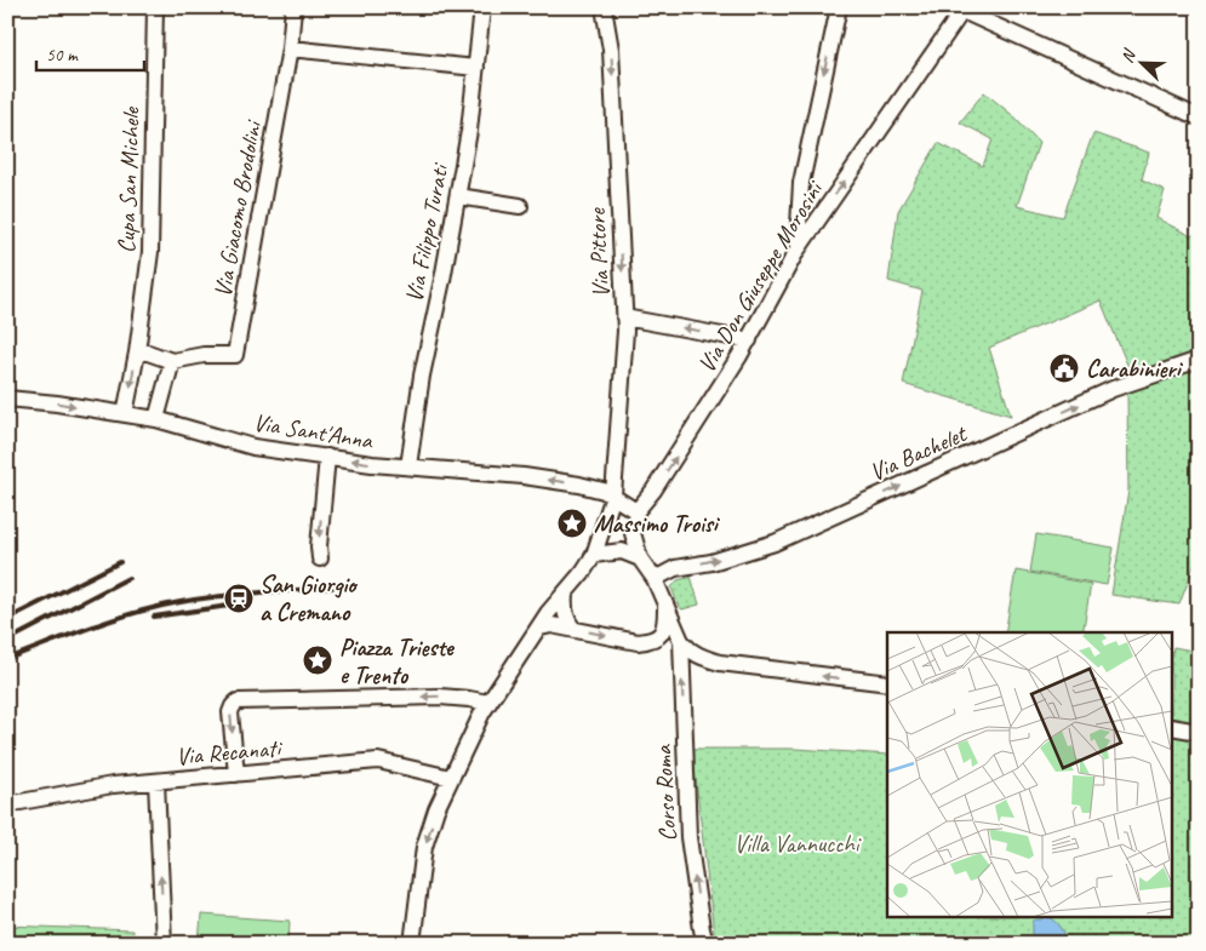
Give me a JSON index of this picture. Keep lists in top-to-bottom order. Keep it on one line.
{"streets":{"street":["Cupa San Michele","Via Giacomo Brodolini","Via Filippo Turati","Via Pittore","Via Don Giuseppe Morosini","Via Sant'Anna","Via Bachelet","Via Recanati","Corso Roma"]},"crossings":[["Cupa San Michele","Via Sant'Anna"],["Via Filippo Turati","Via Sant'Anna"],["Via Pittore","Via Sant'Anna"],["Via Pittore","Via Bachelet"],["Via Don Giuseppe Morosini","Via Sant'Anna"]],"one_way":["Via Pittore","Via Bachelet","Corso Roma"],"parks":["Villa Vannucchi"],"places":{"public building":["Carabinieri"],"place":["Massimo Troisi","Piazza Trieste e Trento"],"station":["San Giorgio a Cremano"]},"scale_bar":"50 m","north":"top left"}
